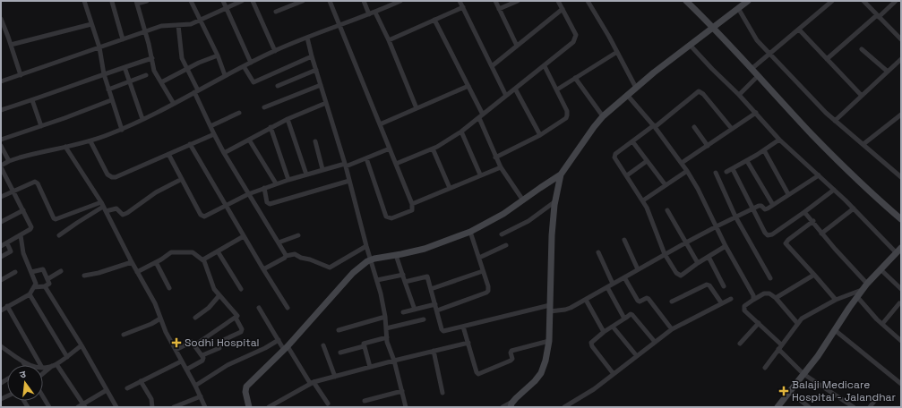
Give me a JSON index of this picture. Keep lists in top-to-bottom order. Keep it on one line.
{"places":{"health":["Sodhi Hospital","Balaji Medicare Hospital - Jalandhar"]},"north":"top"}
